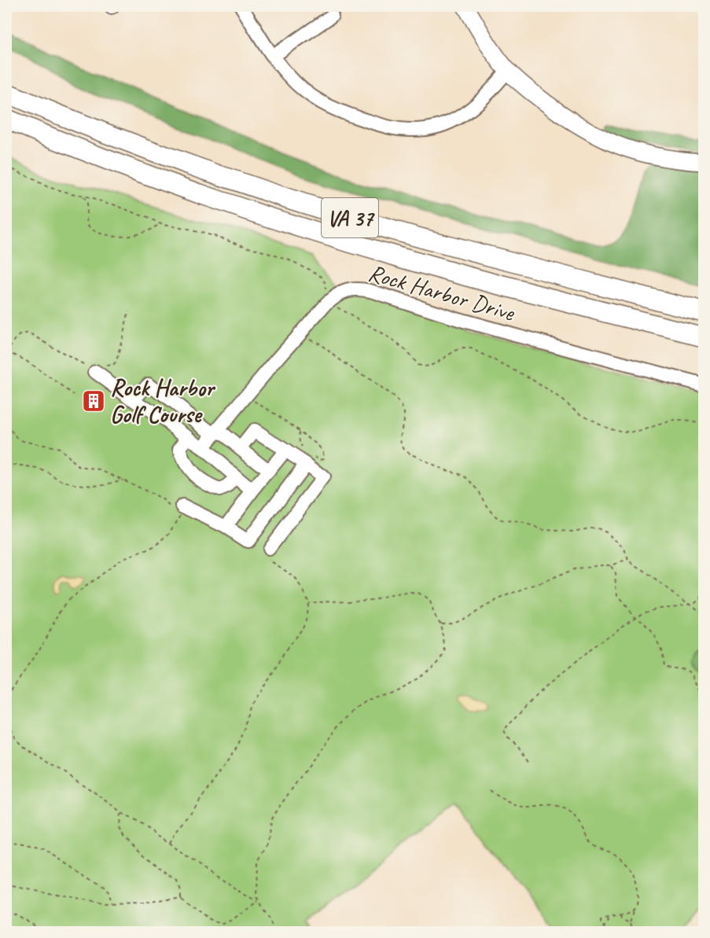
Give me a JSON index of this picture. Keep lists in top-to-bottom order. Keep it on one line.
{"streets":{"highway":["VA 37"],"street":["Rock Harbor Drive"]},"places":{"building":["Rock Harbor Golf Course"]}}
